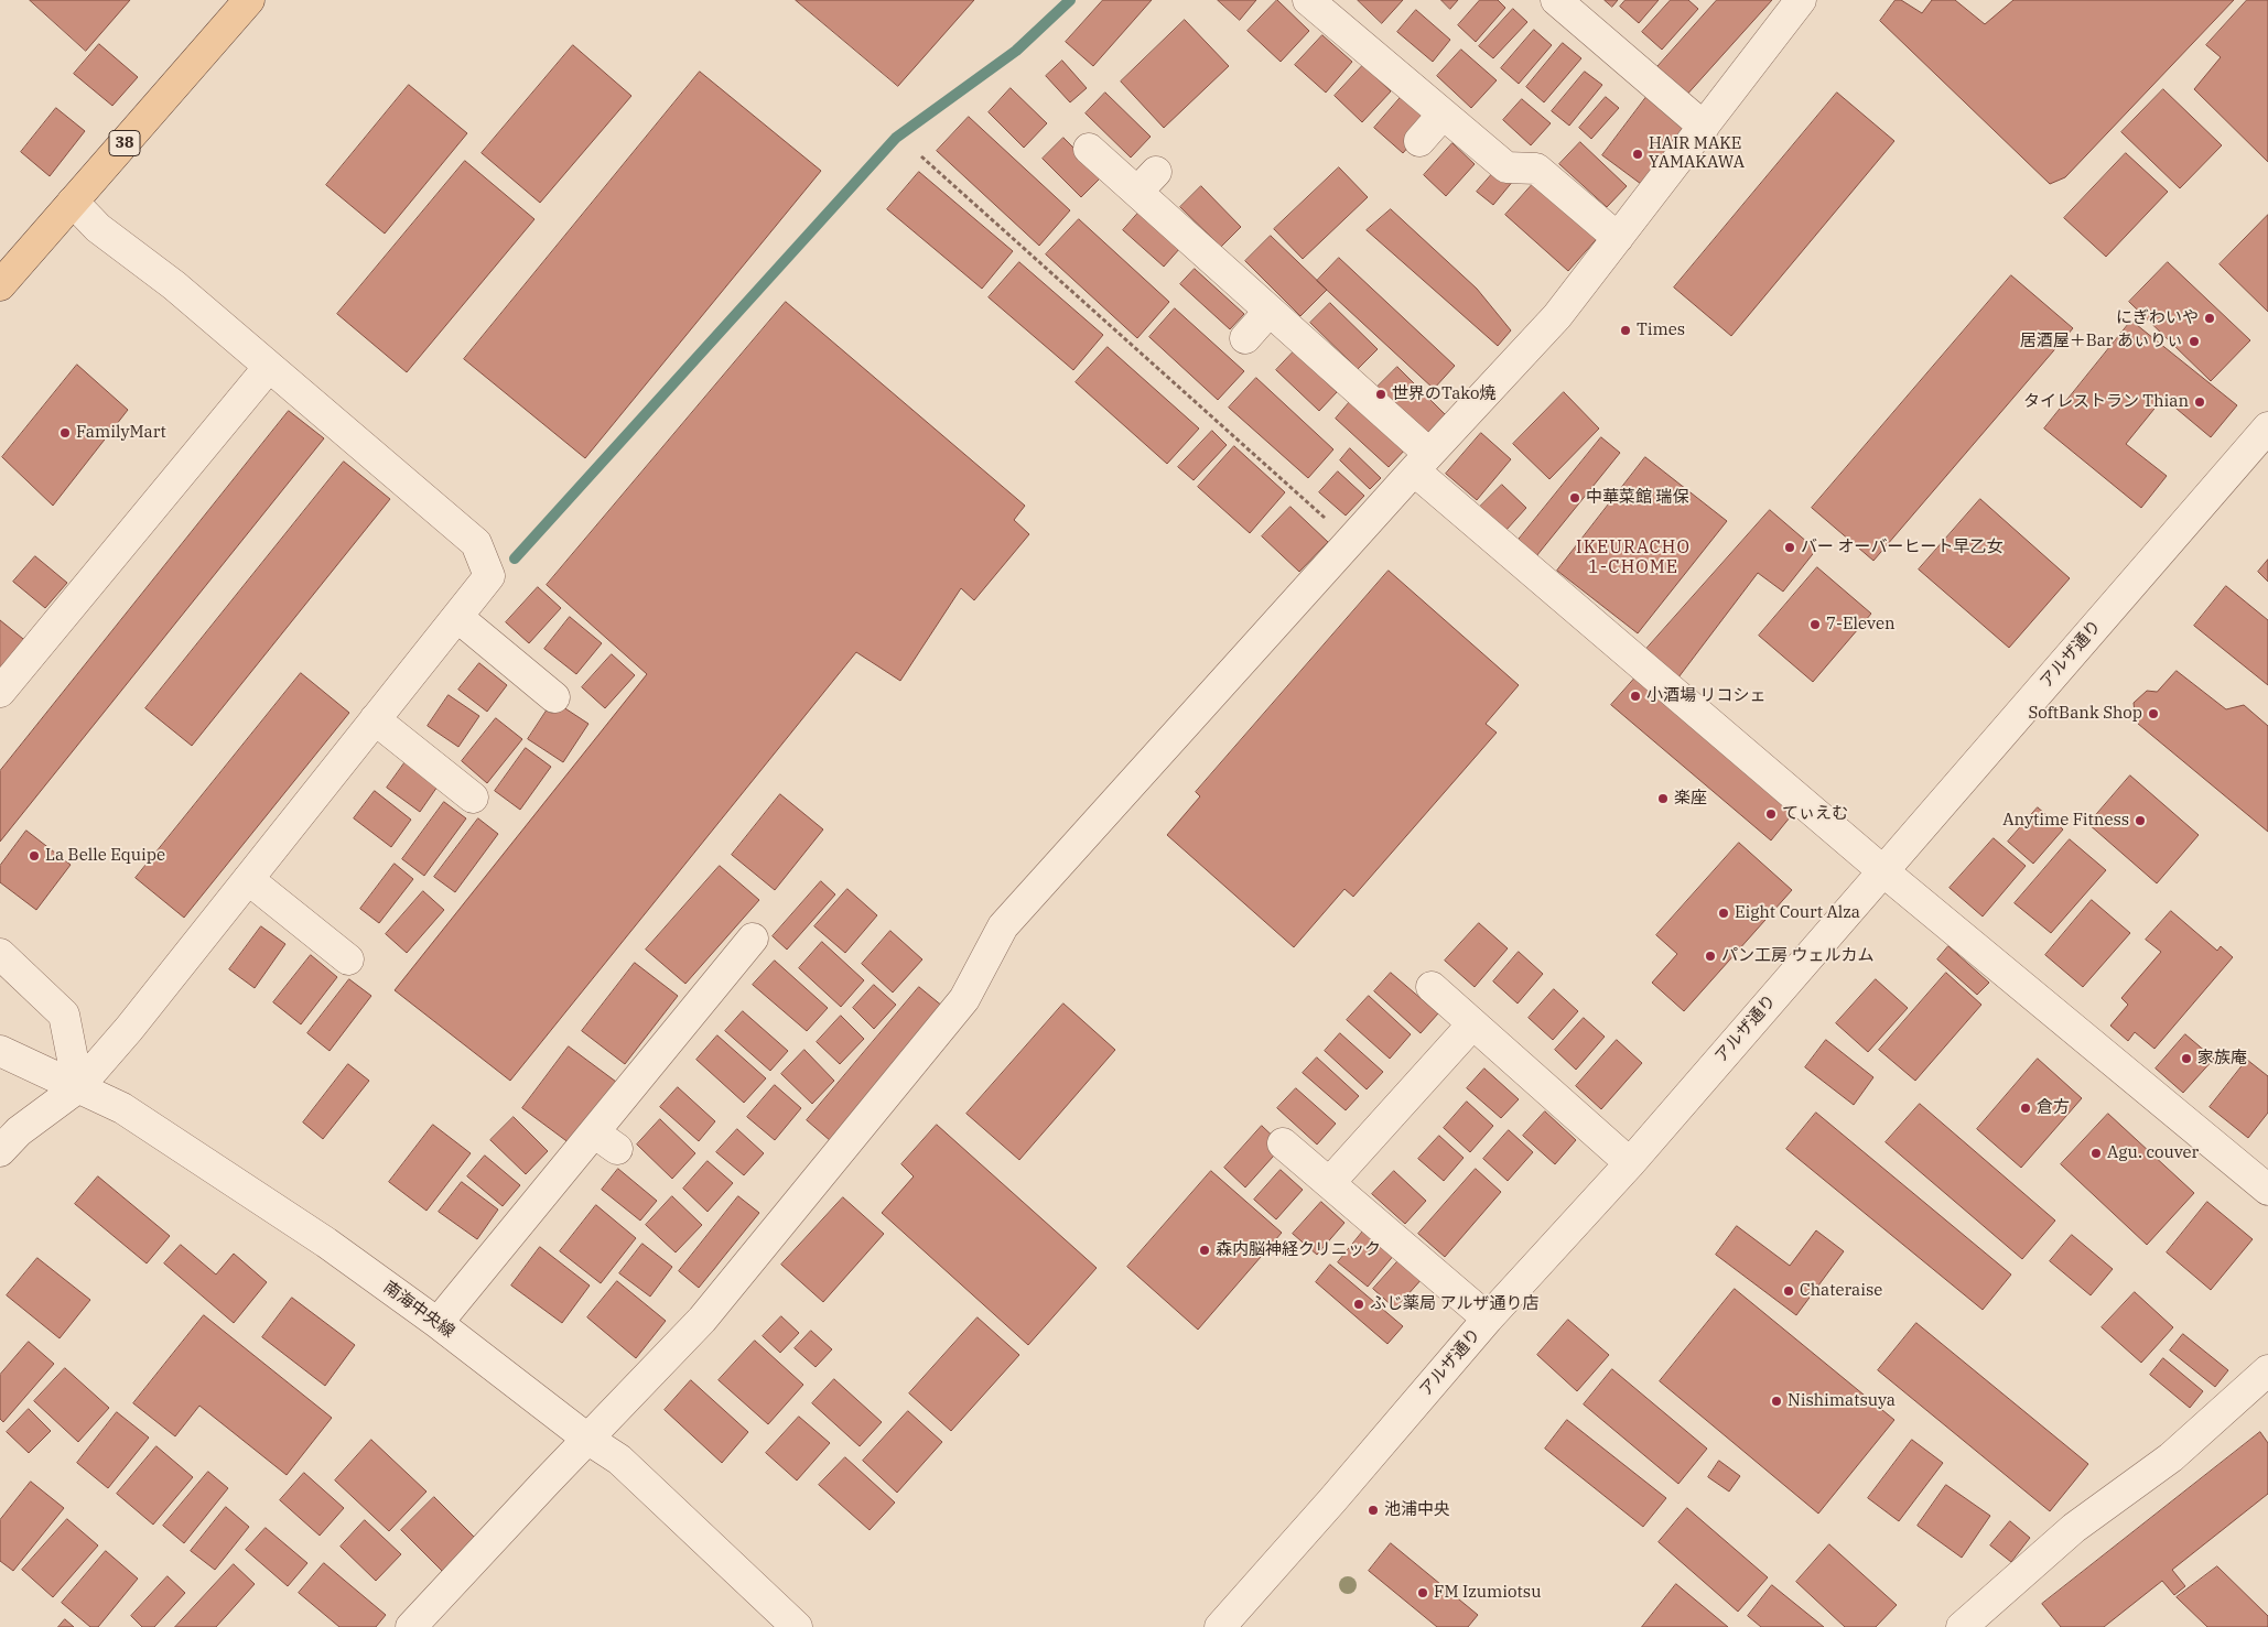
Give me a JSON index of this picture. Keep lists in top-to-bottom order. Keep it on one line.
{"streets":{"main road":["38"],"street":["アルザ通り","南海中央線"]},"districts":["IKEURACHO 1-CHOME"],"places":["HAIR MAKE YAMAKAWA","にぎわいや","Times","居酒屋＋Bar あぃりぃ","世界のTako焼","タイレストラン Thian","FamilyMart","中華菜館 瑞保","バー オーバーヒート早乙女","7-Eleven","小酒場 リコシェ","SoftBank Shop","楽座","てぃえむ","Anytime Fitness","La Belle Equipe","Eight Court Alza","パン工房 ウェルカム","家族庵","倉方","Agu. couver","森内脳神経クリニック","Chateraise","ふじ薬局 アルザ通り店","Nishimatsuya","池浦中央","FM Izumiotsu"]}
